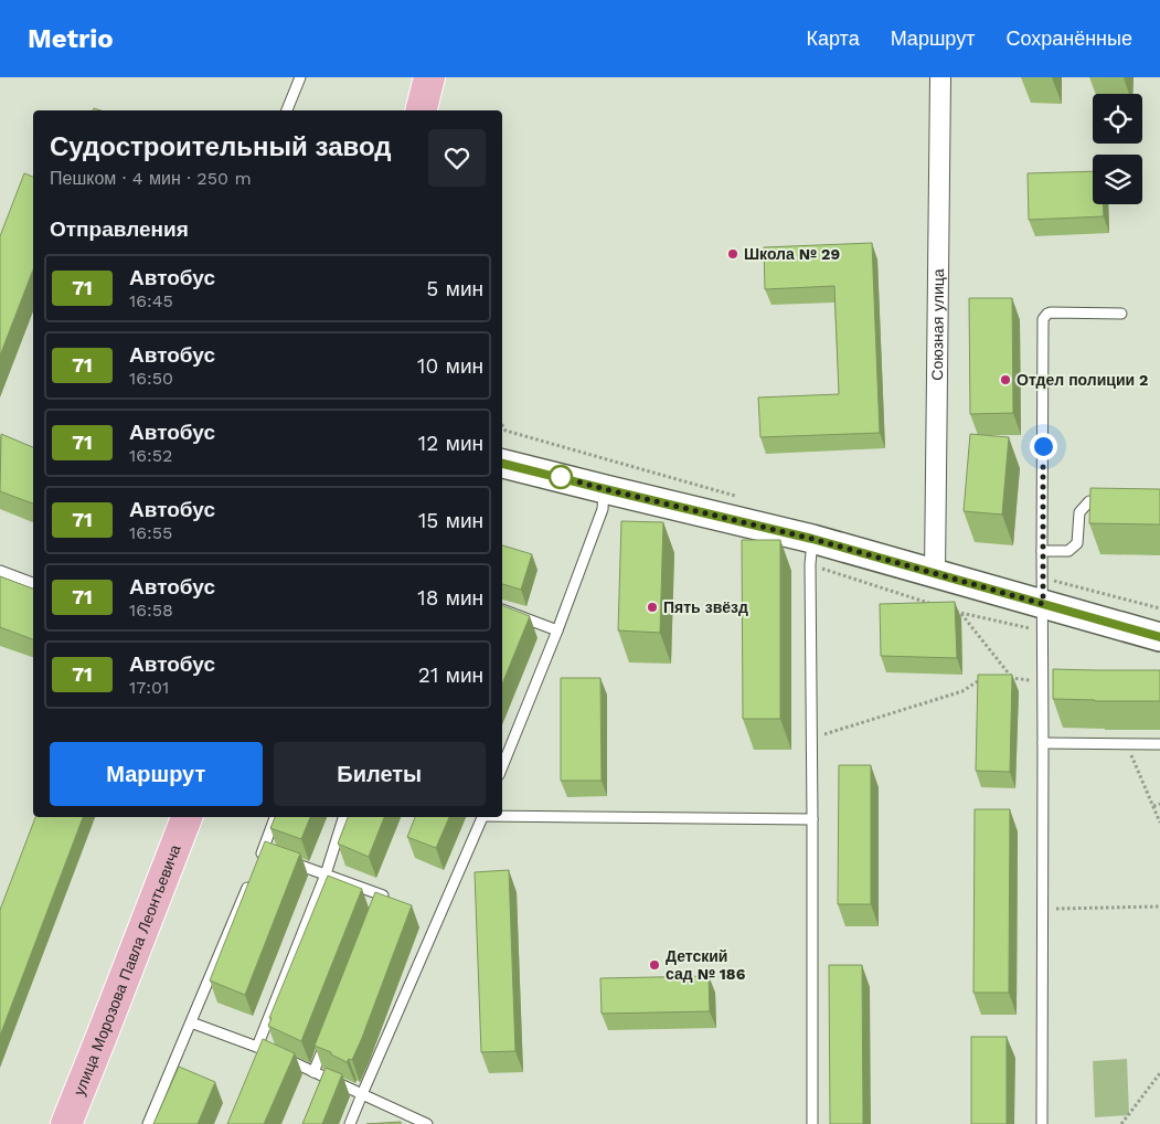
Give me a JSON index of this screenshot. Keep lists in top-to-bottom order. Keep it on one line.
{"streets":{"main road":["улица Морозова Павла Леонтьевича"],"street":["Союзная улица"]},"places":["Школа № 29","Отдел полиции 2","Пять звёзд","Детский сад № 186"],"lines":["bus line 71"],"page":{"header":"Metrio","nav":["Карта","Маршрут","Сохранённые"],"heading":[["Судостроительный завод","Пешком · 4 мин · 250 m"],"Отправления"],"list":[{"mark":"71","name":"Автобус","note":"16:45","value":"5 мин"},{"mark":"71","name":"Автобус","note":"16:50","value":"10 мин"},{"mark":"71","name":"Автобус","note":"16:52","value":"12 мин"},{"mark":"71","name":"Автобус","note":"16:55","value":"15 мин"},{"mark":"71","name":"Автобус","note":"16:58","value":"18 мин"},{"mark":"71","name":"Автобус","note":"17:01","value":"21 мин"}],"buttons":["Маршрут","Билеты"]}}
